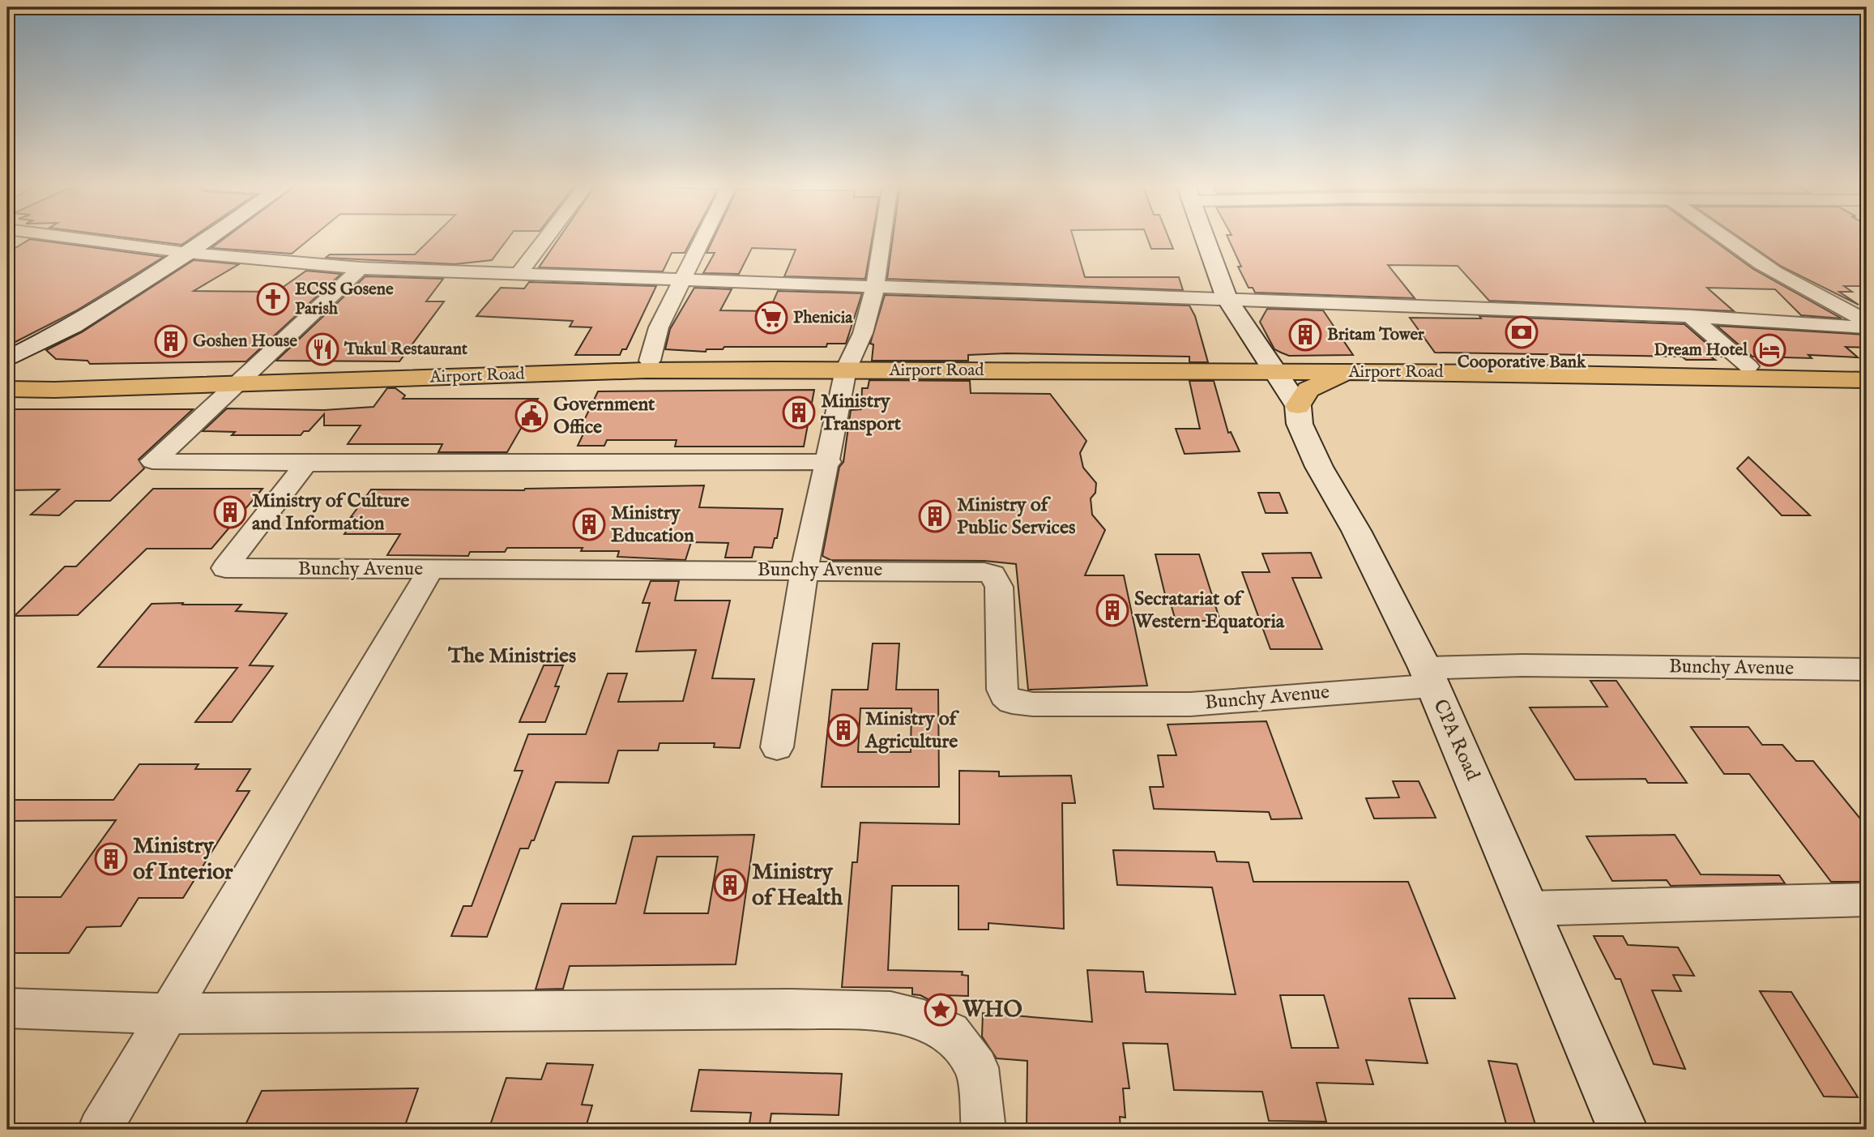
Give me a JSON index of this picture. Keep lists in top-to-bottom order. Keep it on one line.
{"streets":{"main road":["Airport Road"],"street":["Bunchy Avenue","CPA Road"]},"crossings":[["Airport Road","CPA Road"],["Bunchy Avenue","CPA Road"]],"districts":["The Ministries"],"places":{"church":["ECSS Gosene Parish"],"supermarket":["Phenicia"],"bank":["Cooporative Bank"],"building":["Britam Tower","Goshen House","Ministry Transport","Ministry of Culture and Information","Ministry of Public Services","Ministry Education","Secratariat of Western Equatoria","Ministry of Agriculture","Ministry of Interior","Ministry of Health"],"restaurant":["Tukul Restaurant"],"hotel":["Dream Hotel"],"public building":["Government Office"],"place":["WHO"]}}
